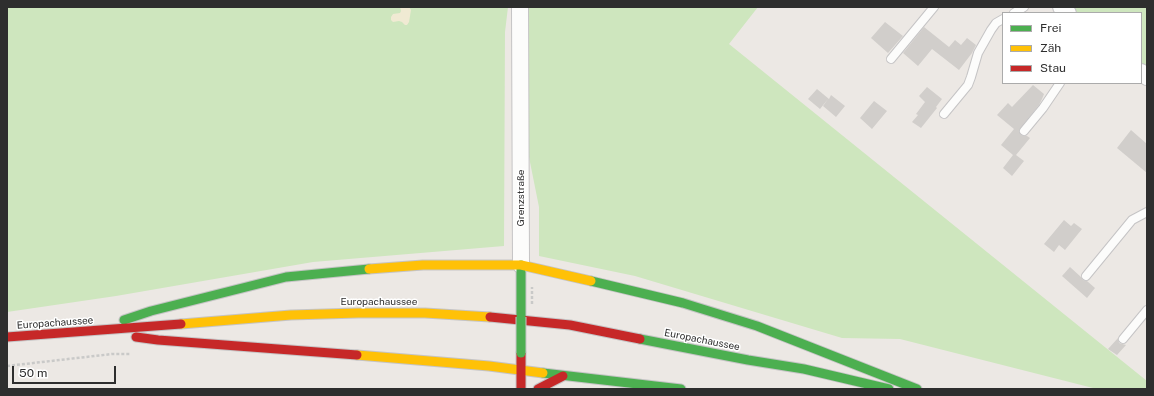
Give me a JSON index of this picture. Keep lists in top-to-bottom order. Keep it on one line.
{"streets":{"main road":["Grenzstraße","Europachaussee"]},"legend":["Frei","Zäh","Stau"],"scale_bar":"50 m"}
